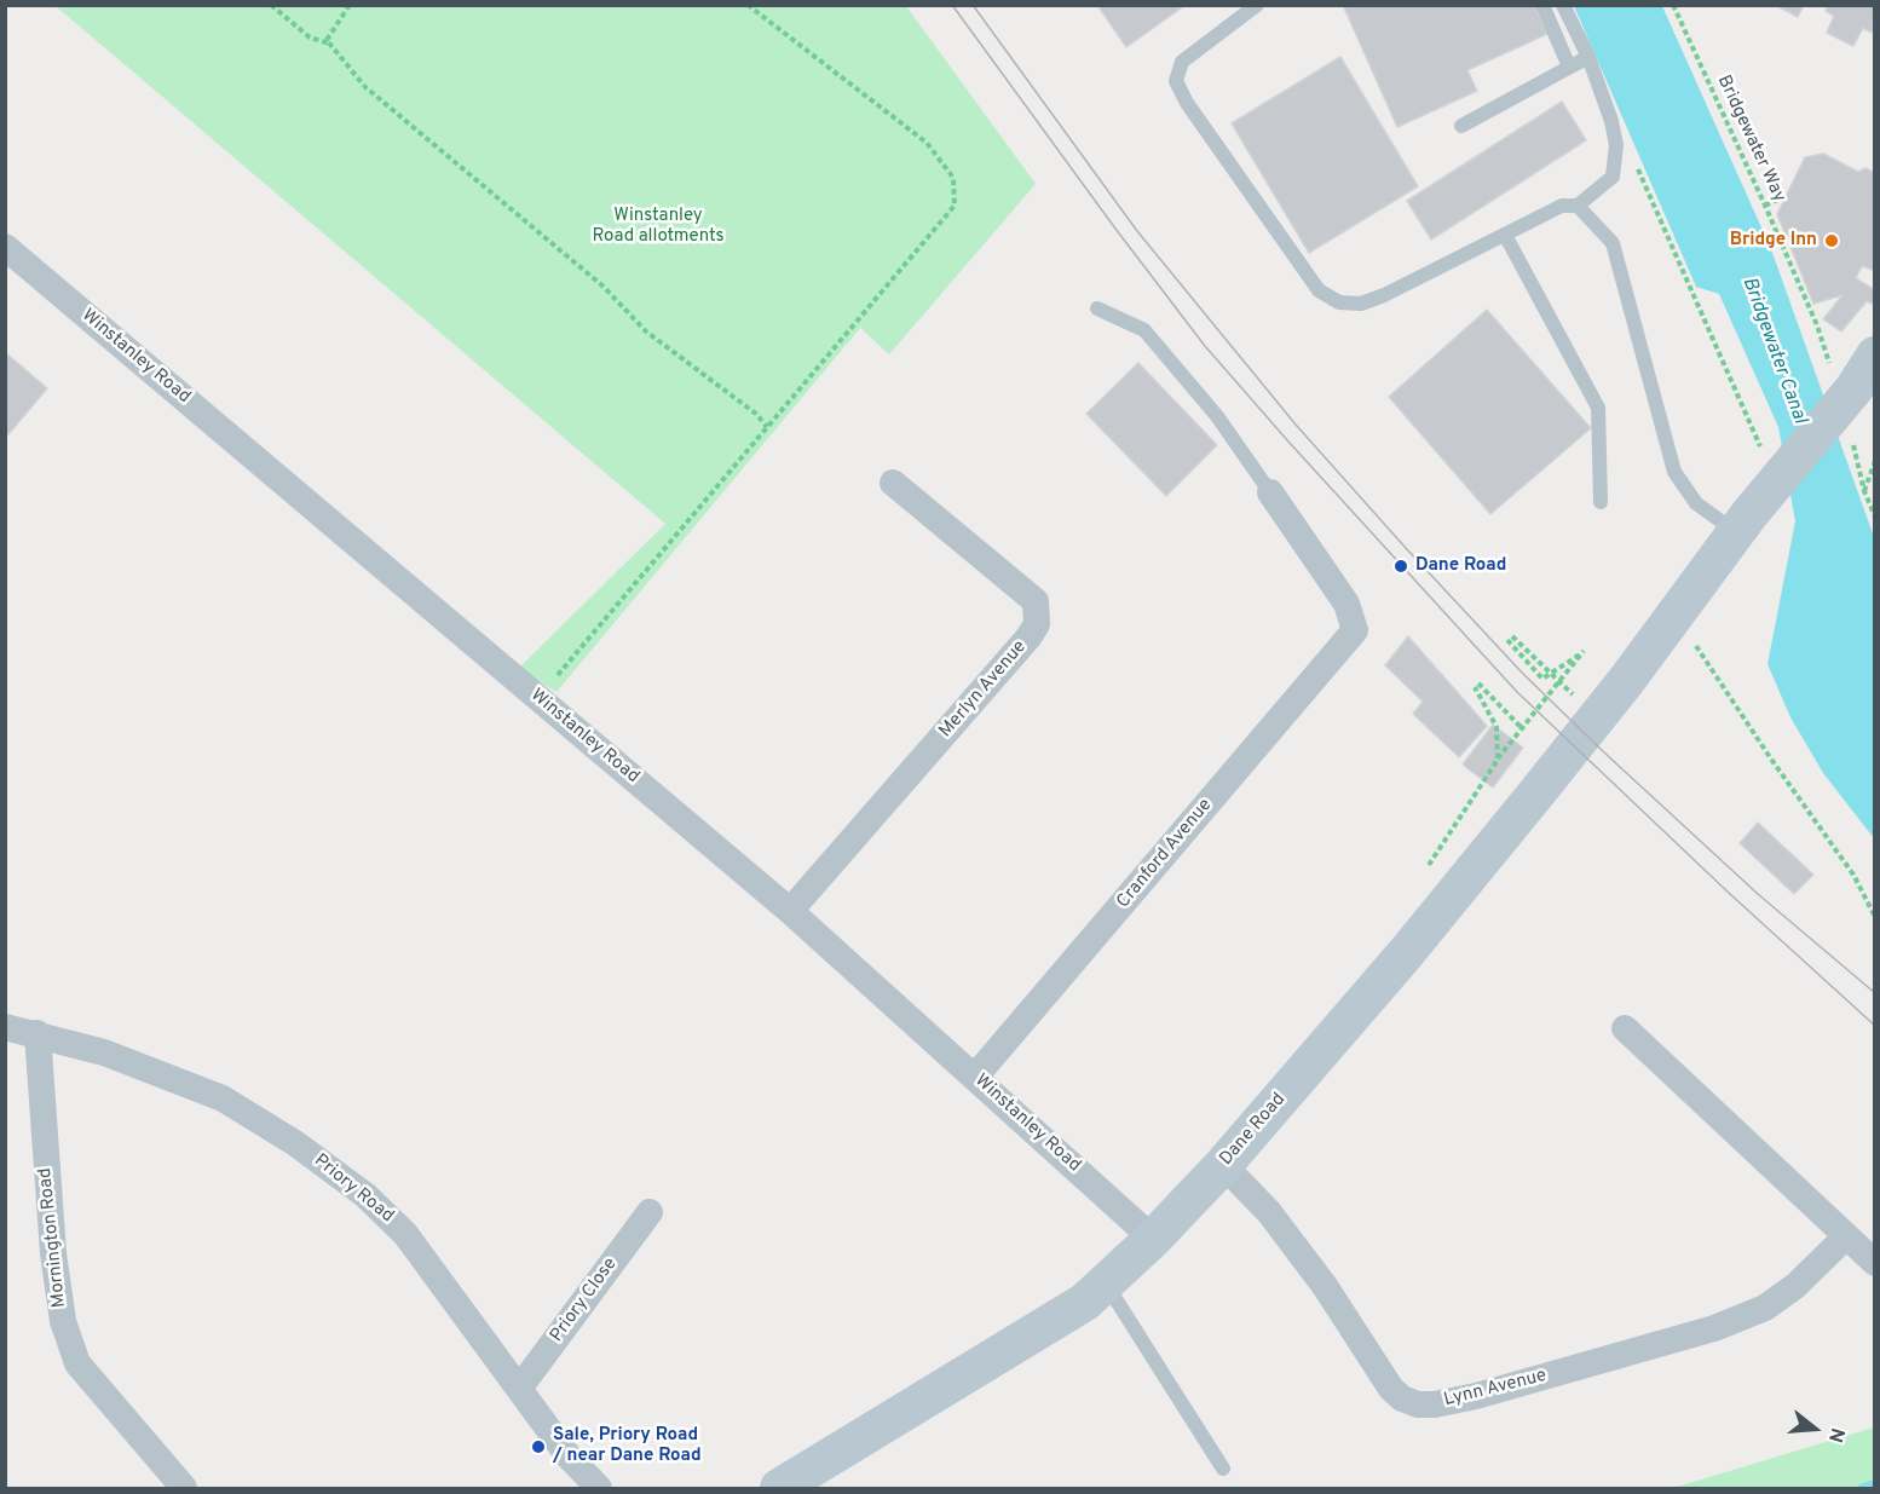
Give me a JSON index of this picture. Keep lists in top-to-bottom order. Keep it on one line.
{"streets":{"main road":["Dane Road"],"street":["Winstanley Road","Merlyn Avenue","Cranford Avenue","Priory Road","Mornington Road","Priory Close","Lynn Avenue"],"path":["Bridgewater Way"]},"crossings":[["Winstanley Road","Merlyn Avenue"],["Winstanley Road","Cranford Avenue"],["Winstanley Road","Dane Road"],["Dane Road","Lynn Avenue"],["Priory Road","Mornington Road"],["Priory Road","Priory Close"]],"water":["Bridgewater Canal"],"parks":["Winstanley Road allotments"],"places":["Bridge Inn","Dane Road","Sale, Priory Road / near Dane Road"],"north":"right"}
